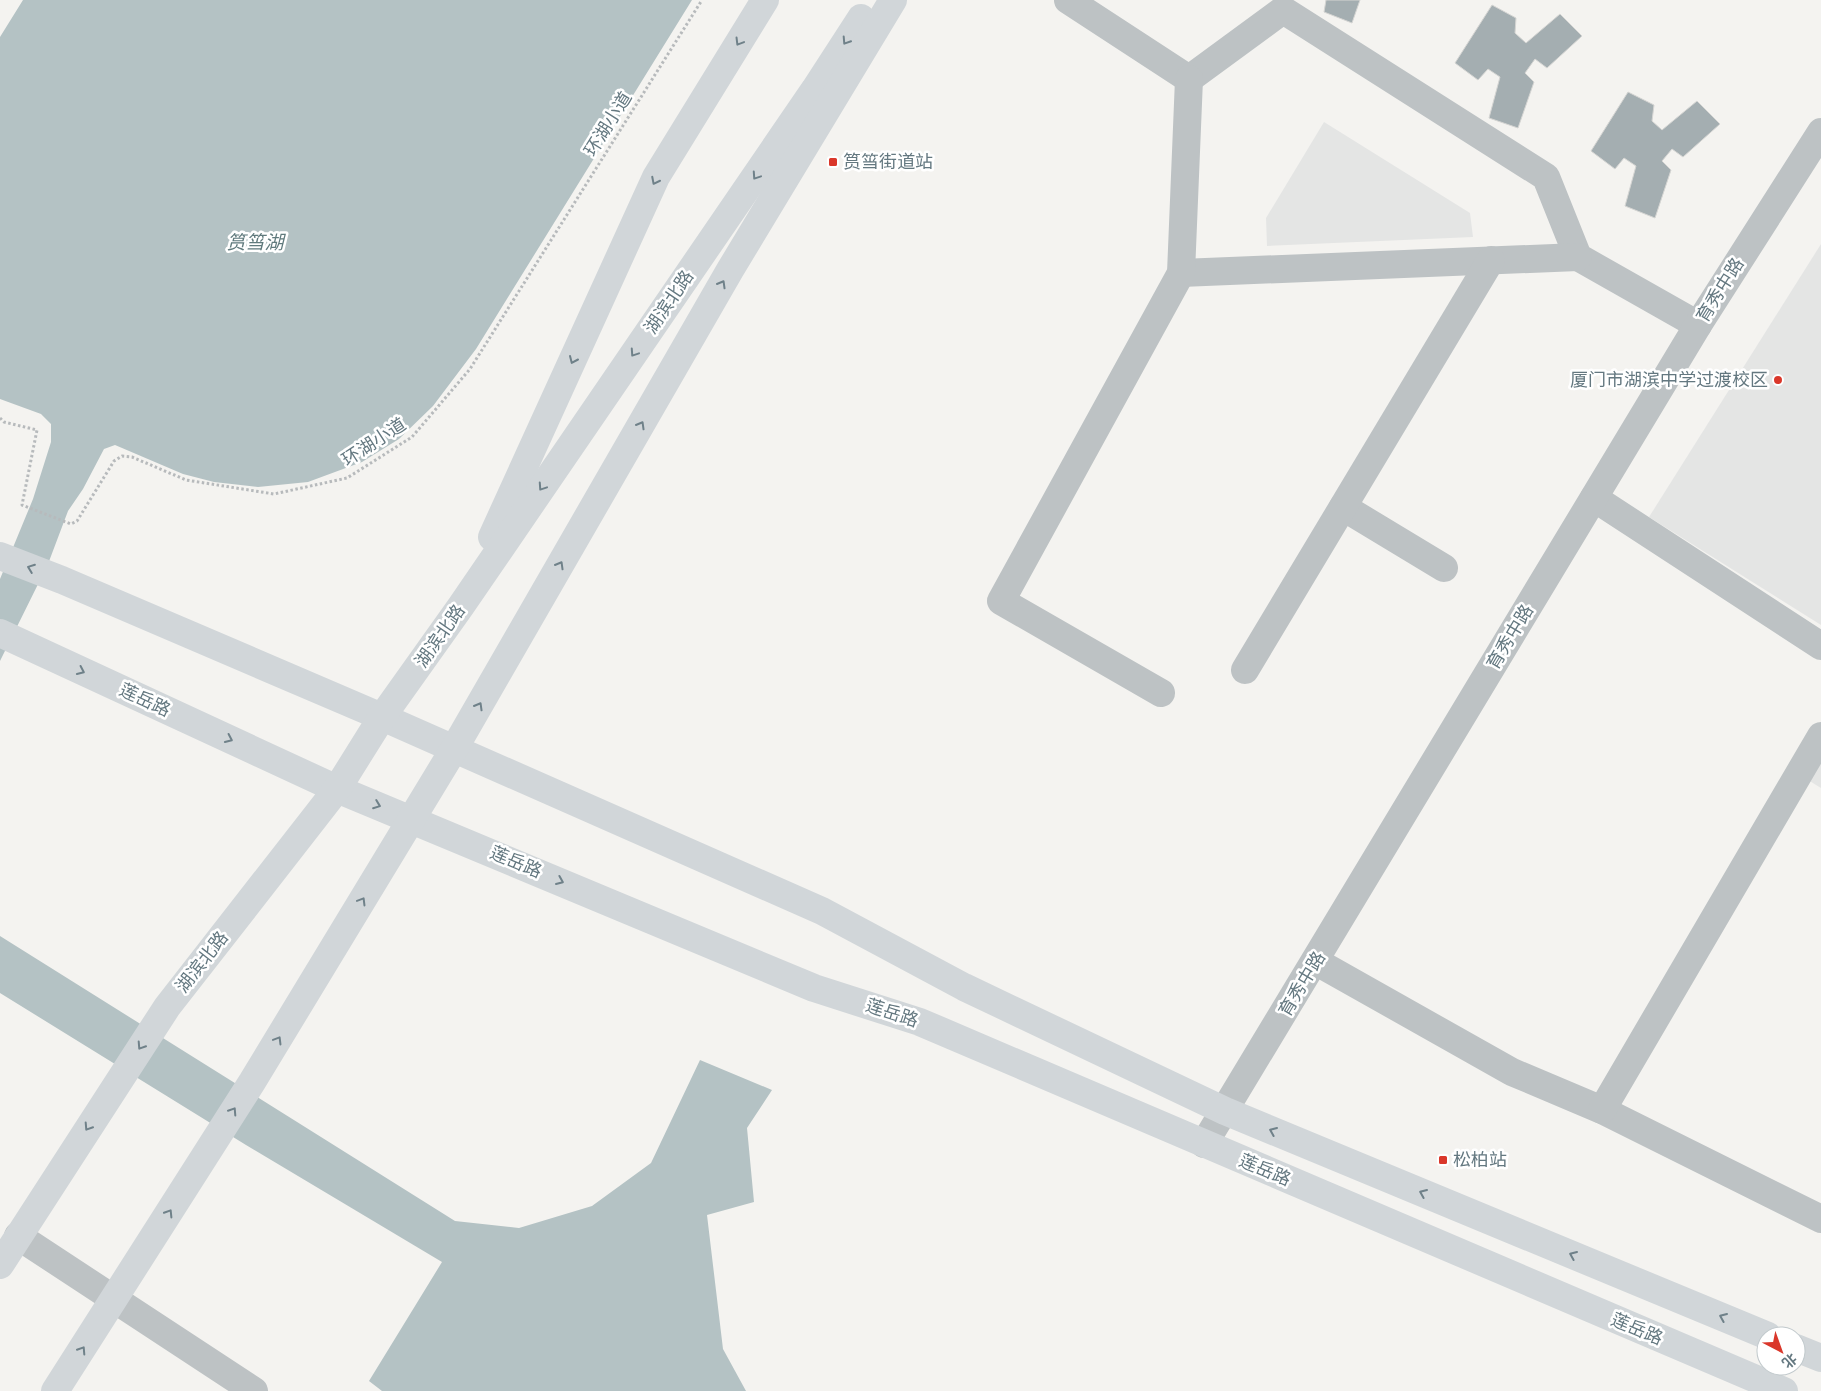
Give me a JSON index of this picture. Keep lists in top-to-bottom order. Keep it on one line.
{"streets":{"main road":["湖滨北路","莲岳路"],"street":["育秀中路"],"path":["环湖小道"]},"crossings":[["育秀中路","莲岳路"],["湖滨北路","莲岳路"]],"water":["筼筜湖"],"places":{"transit":["筼筜街道站","松柏站"],"other":["厦门市湖滨中学过渡校区"]},"north":"bottom right"}
